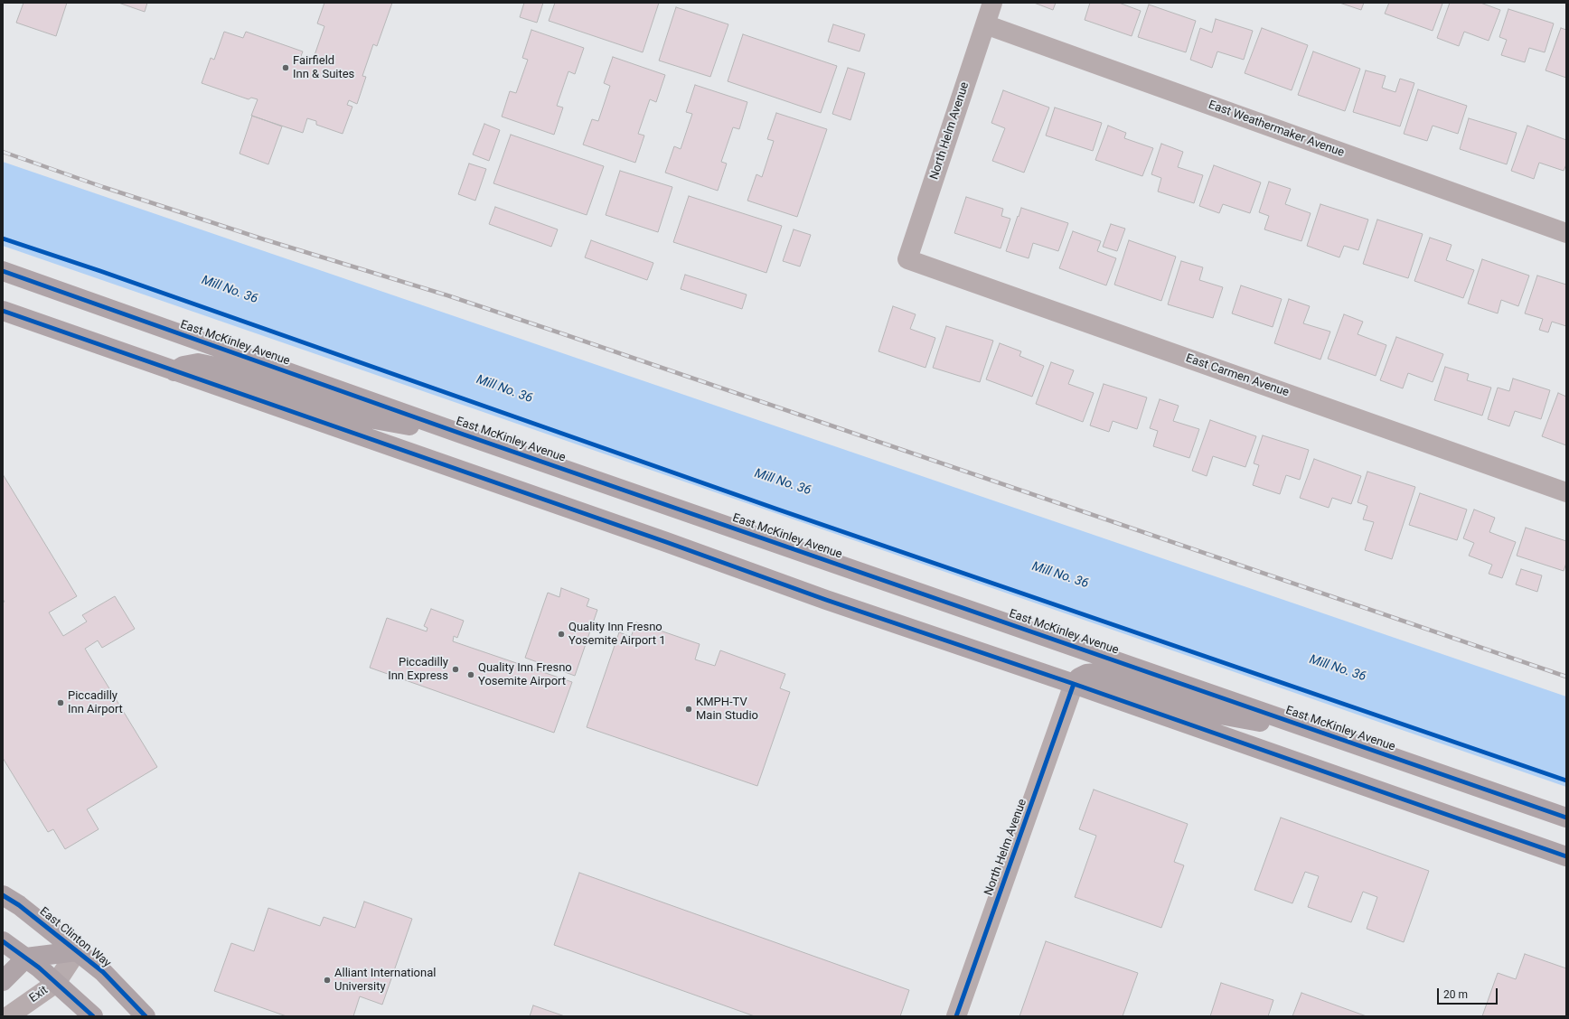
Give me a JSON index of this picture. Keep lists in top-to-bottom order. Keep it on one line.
{"streets":{"main road":["East McKinley Avenue","East Clinton Way"],"street":["East Weathermaker Avenue","North Helm Avenue","East Carmen Avenue","Exit"]},"crossings":[["East Weathermaker Avenue","North Helm Avenue"],["North Helm Avenue","East Carmen Avenue"],["East Clinton Way","Exit"]],"water":["Mill No. 36"],"places":["Fairfield Inn & Suites","Quality Inn Fresno Yosemite Airport 1","Piccadilly Inn Express","Quality Inn Fresno Yosemite Airport","Piccadilly Inn Airport","KMPH-TV Main Studio","Alliant International University"],"scale_bar":"20 m"}
